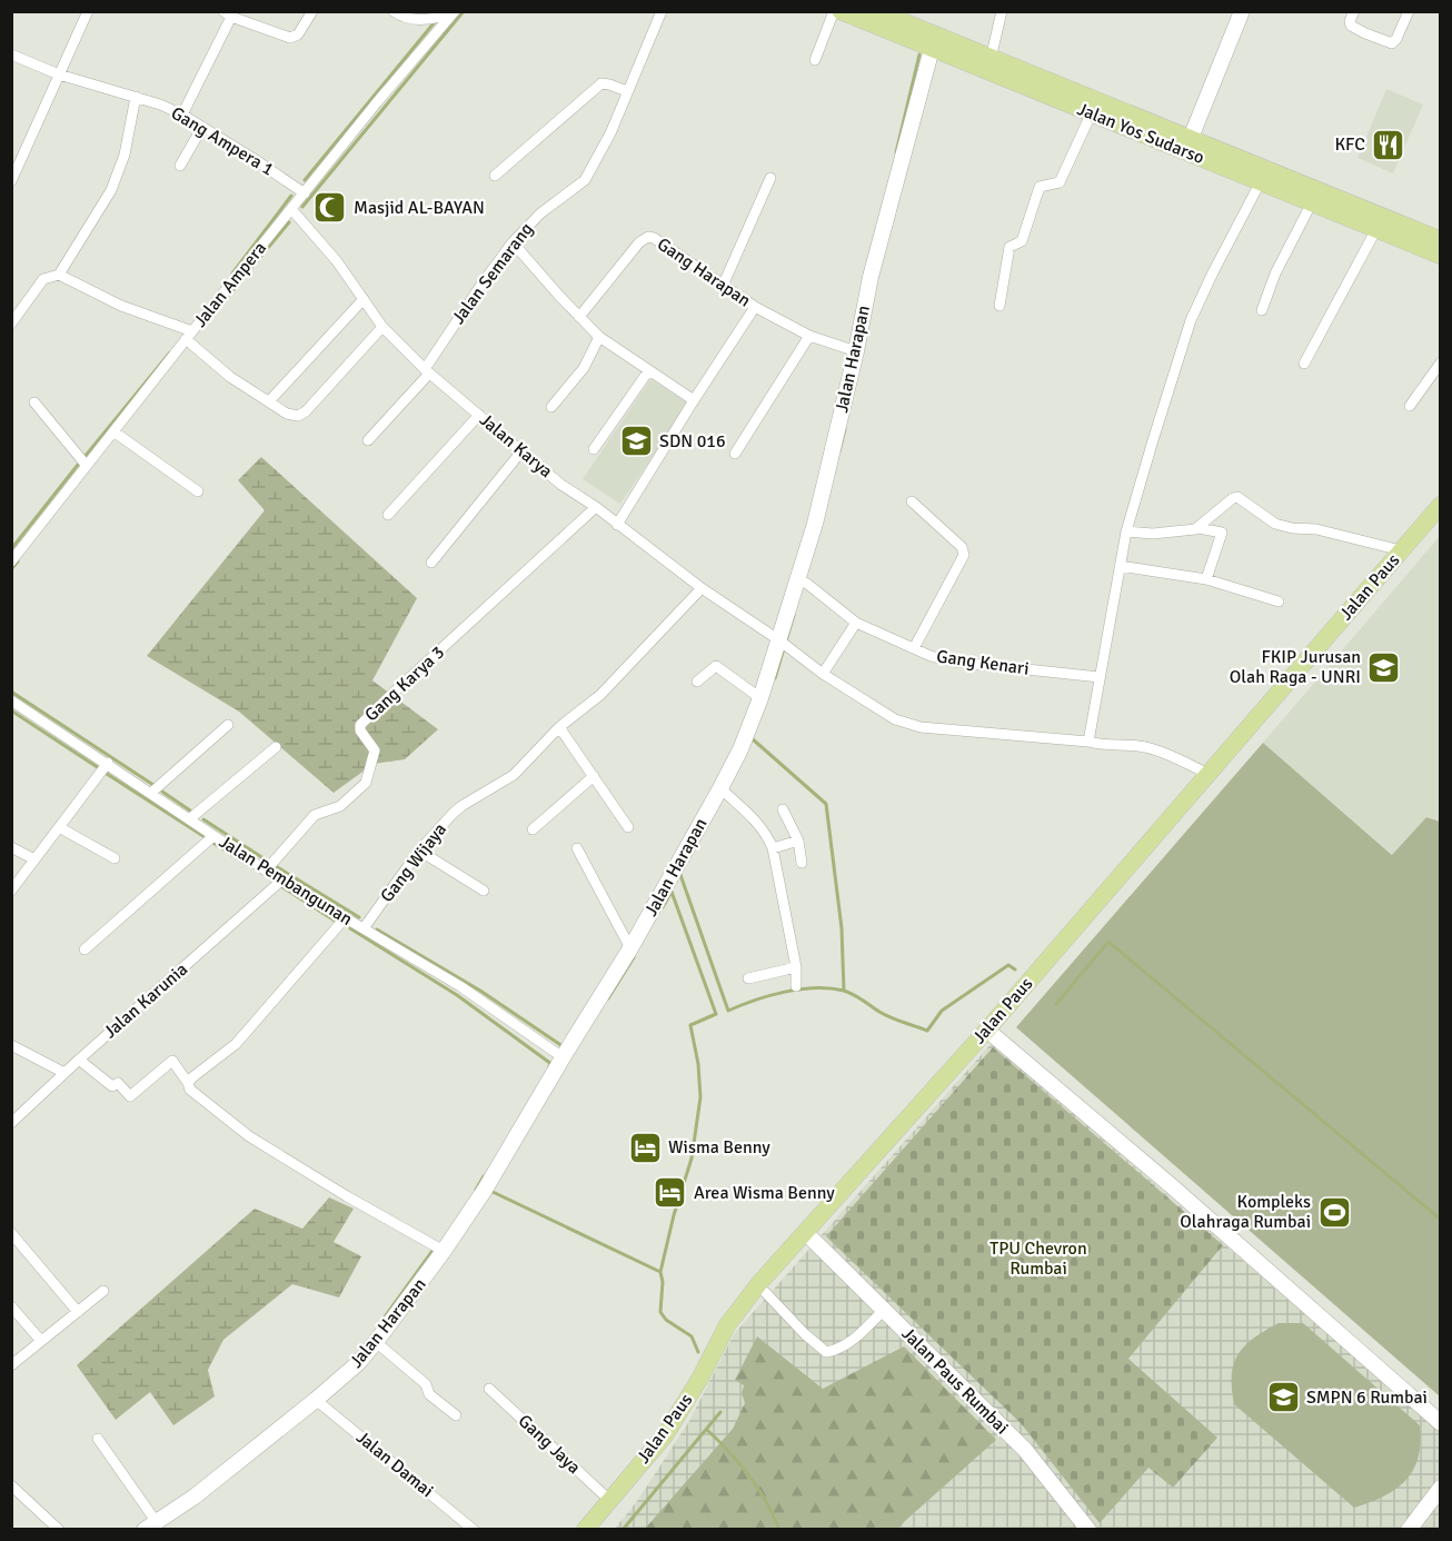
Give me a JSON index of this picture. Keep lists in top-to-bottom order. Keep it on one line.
{"streets":{"main road":["Jalan Yos Sudarso","Jalan Paus"],"street":["Gang Ampera 1","Gang Harapan","Jalan Semarang","Jalan Ampera","Jalan Harapan","Jalan Karya","Gang Kenari","Gang Karya 3","Gang Wijaya","Jalan Pembangunan","Jalan Karunia","Jalan Paus Rumbai","Gang Jaya","Jalan Damai"]},"crossings":[["Jalan Yos Sudarso","Jalan Harapan"],["Gang Ampera 1","Jalan Ampera"],["Gang Harapan","Jalan Harapan"],["Jalan Semarang","Jalan Karya"],["Jalan Ampera","Jalan Karya"],["Jalan Harapan","Jalan Karya"],["Jalan Harapan","Gang Kenari"],["Jalan Harapan","Jalan Pembangunan"],["Jalan Harapan","Jalan Damai"],["Jalan Karya","Jalan Paus"],["Jalan Karya","Gang Karya 3"],["Jalan Karya","Gang Wijaya"],["Jalan Paus","Jalan Paus Rumbai"],["Jalan Paus","Gang Jaya"],["Gang Karya 3","Jalan Pembangunan"],["Gang Wijaya","Jalan Pembangunan"],["Jalan Pembangunan","Jalan Karunia"]],"parks":["TPU Chevron Rumbai"],"places":{"restaurant":["KFC"],"mosque":["Masjid AL-BAYAN"],"school or university":["SDN 016","FKIP Jurusan Olah Raga - UNRI","SMPN 6 Rumbai"],"hotel":["Wisma Benny","Area Wisma Benny"],"sports":["Kompleks Olahraga Rumbai"]}}
